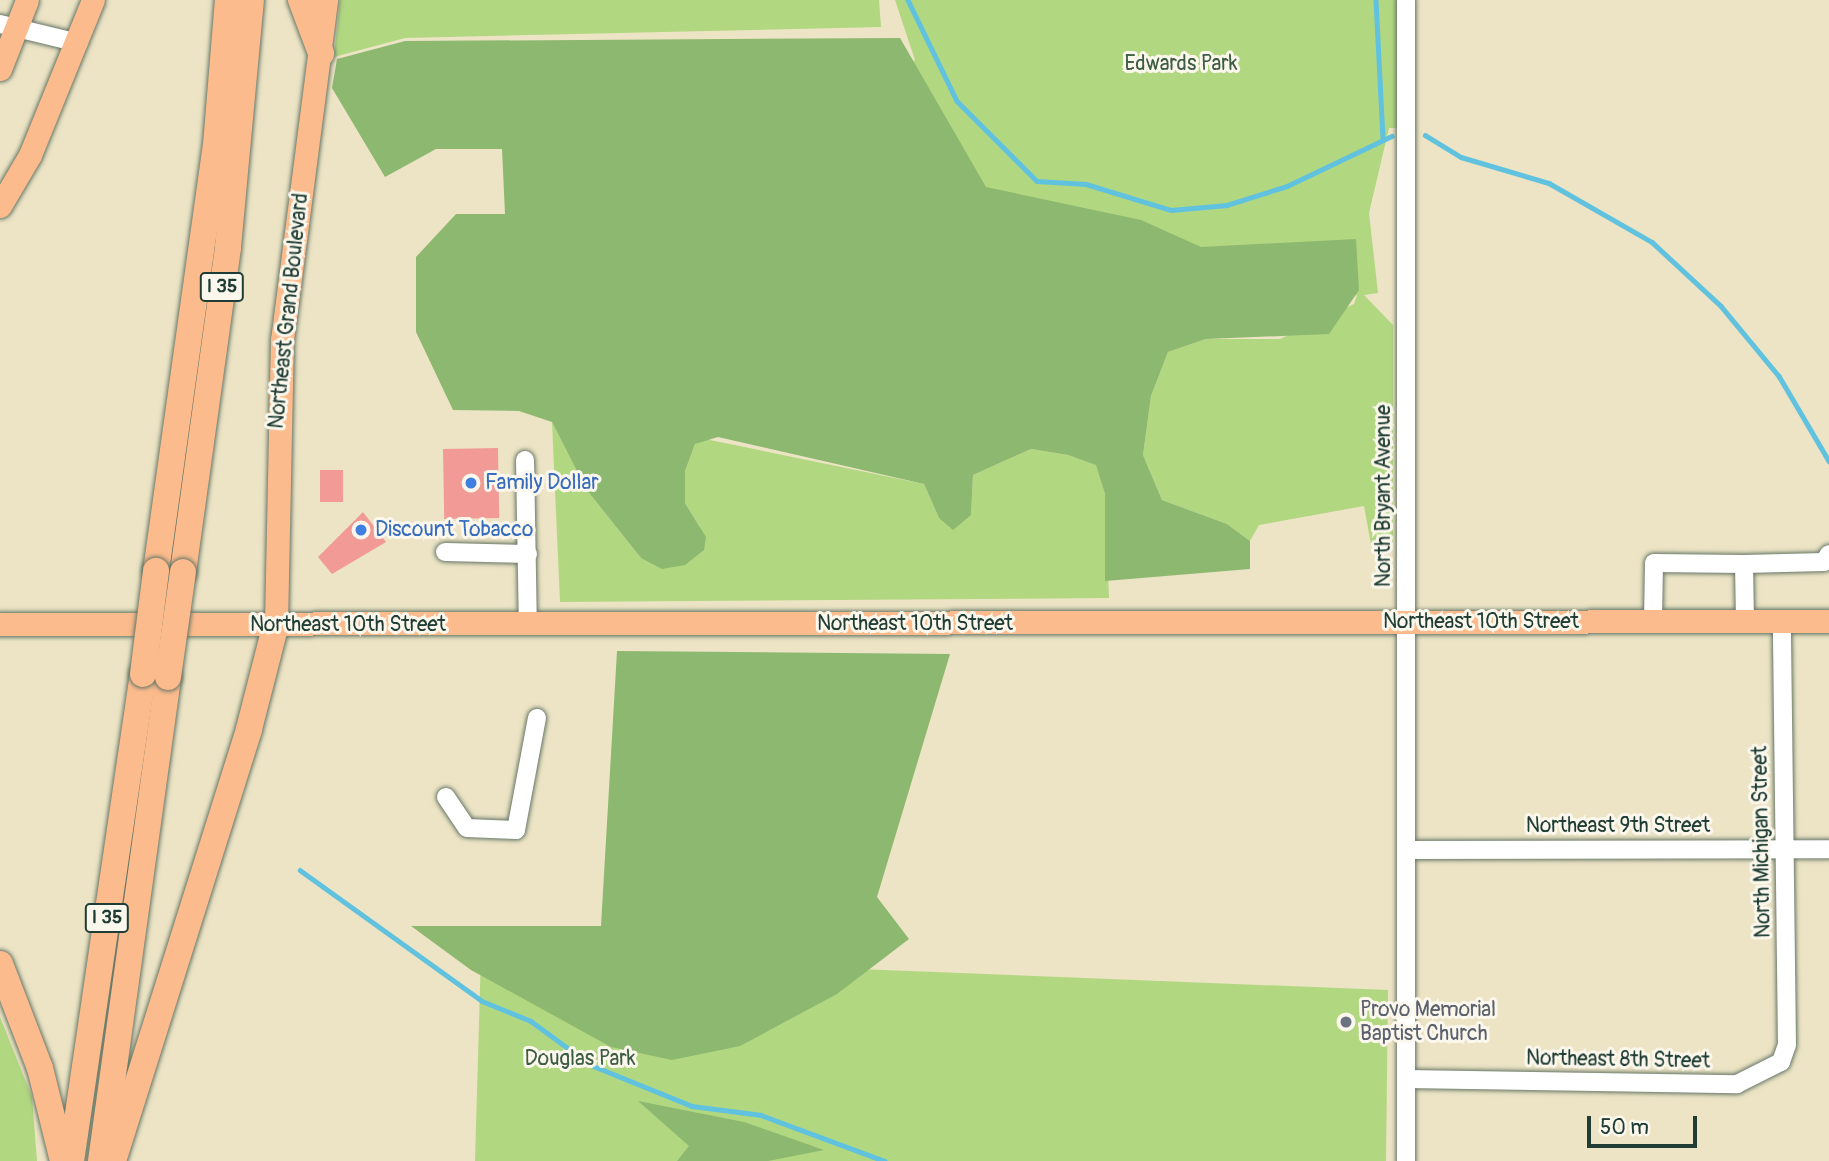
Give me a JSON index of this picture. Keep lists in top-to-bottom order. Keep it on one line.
{"streets":{"highway":["I 35"],"main road":["Northeast Grand Boulevard","Northeast 10th Street"],"street":["North Bryant Avenue","Northeast 9th Street","North Michigan Street","Northeast 8th Street"]},"crossings":[["Northeast Grand Boulevard","Northeast 10th Street"],["North Bryant Avenue","Northeast 10th Street"],["North Bryant Avenue","Northeast 9th Street"],["North Bryant Avenue","Northeast 8th Street"],["Northeast 10th Street","North Michigan Street"],["Northeast 9th Street","North Michigan Street"],["North Michigan Street","Northeast 8th Street"]],"parks":["Edwards Park","Douglas Park"],"places":["Family Dollar","Discount Tobacco","Provo Memorial Baptist Church"],"scale_bar":"50 m"}
